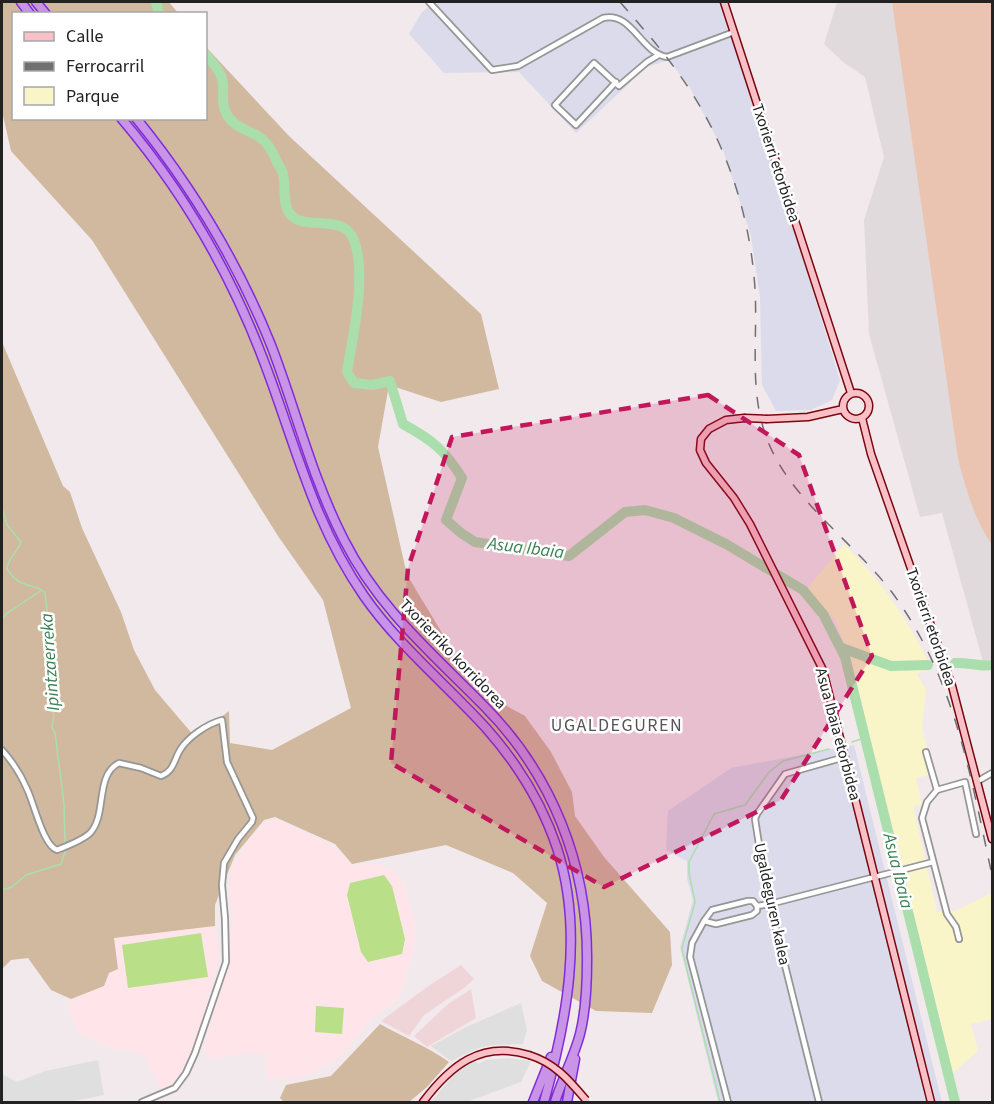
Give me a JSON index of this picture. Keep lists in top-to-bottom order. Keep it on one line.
{"streets":{"highway":["Txorierriko korridorea"],"street":["Txorierri etorbidea","Asua Ibaia etorbidea","Ugaldeguren kalea"]},"crossings":[["Txorierri etorbidea","Asua Ibaia etorbidea"],["Asua Ibaia etorbidea","Ugaldeguren kalea"]],"districts":["UGALDEGUREN"],"water":["Asua Ibaia","Ipintzaerreka"],"legend":["Calle","Ferrocarril","Parque"]}
